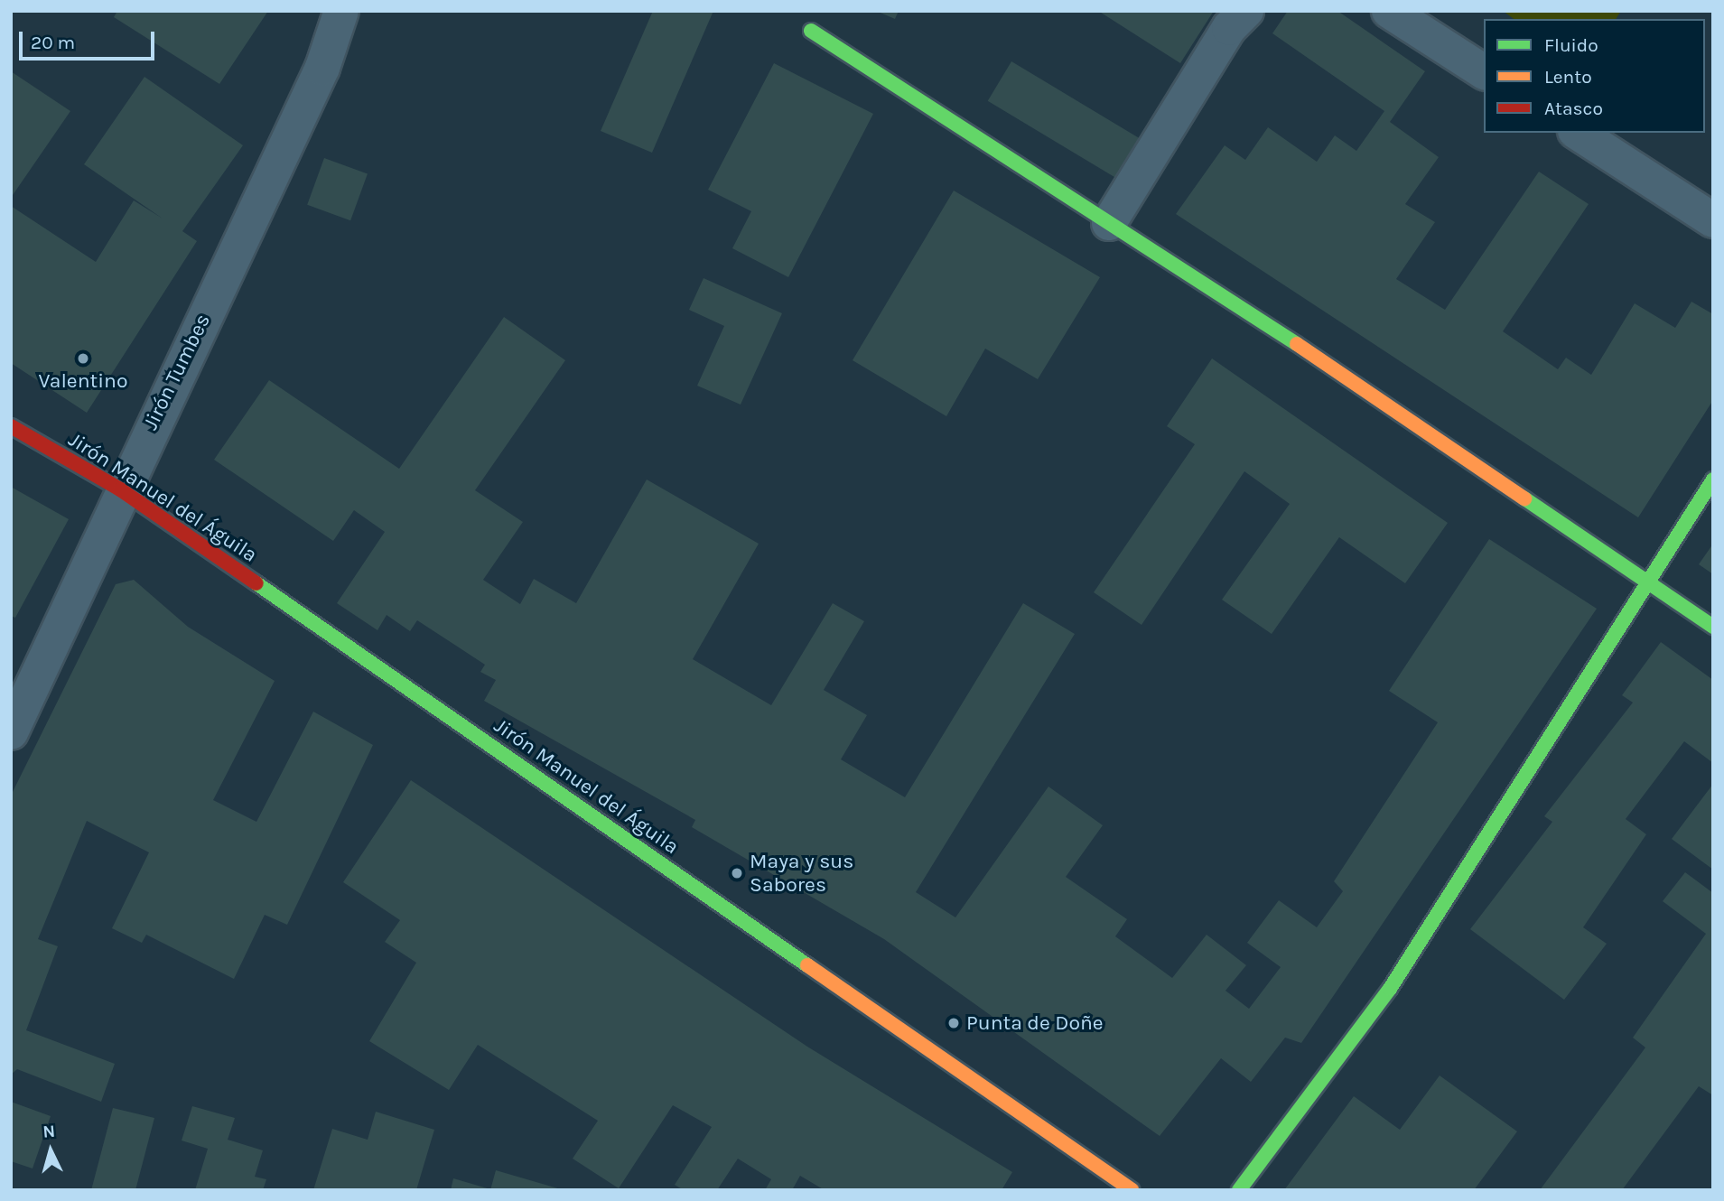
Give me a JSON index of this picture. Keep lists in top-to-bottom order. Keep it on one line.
{"streets":{"street":["Jirón Tumbes","Jirón Manuel del Águila"]},"crossings":[["Jirón Tumbes","Jirón Manuel del Águila"]],"places":["Valentino","Maya y sus Sabores","Punta de Doñe"],"legend":["Fluido","Lento","Atasco"],"scale_bar":"20 m","north":"top"}
